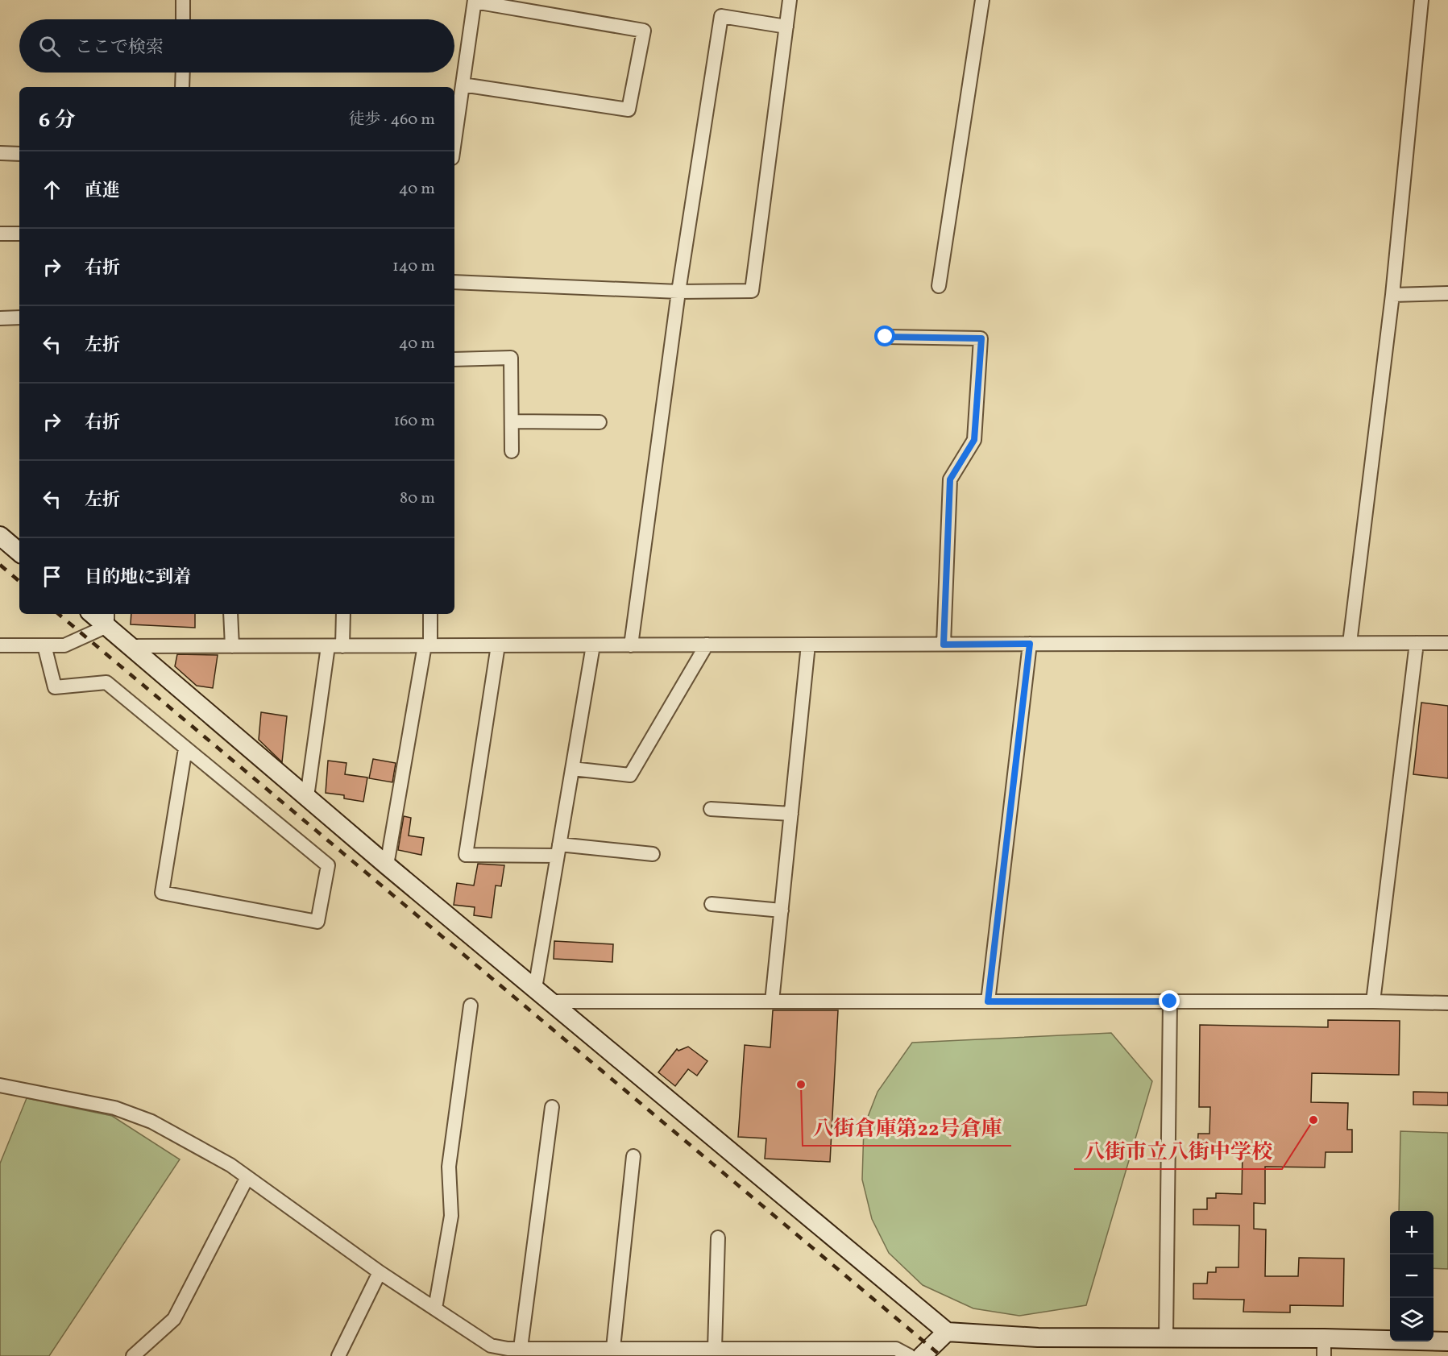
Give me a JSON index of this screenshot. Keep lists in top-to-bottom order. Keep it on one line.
{"places":["八街倉庫第22号倉庫","八街市立八街中学校"],"page":{"search":"ここで検索","heading":["6 分","徒歩 · 460 m"],"list":[["直進","40 m"],["右折","140 m"],["左折","40 m"],["右折","160 m"],["左折","80 m"],"目的地に到着"],"map_buttons":["+","−"]}}
